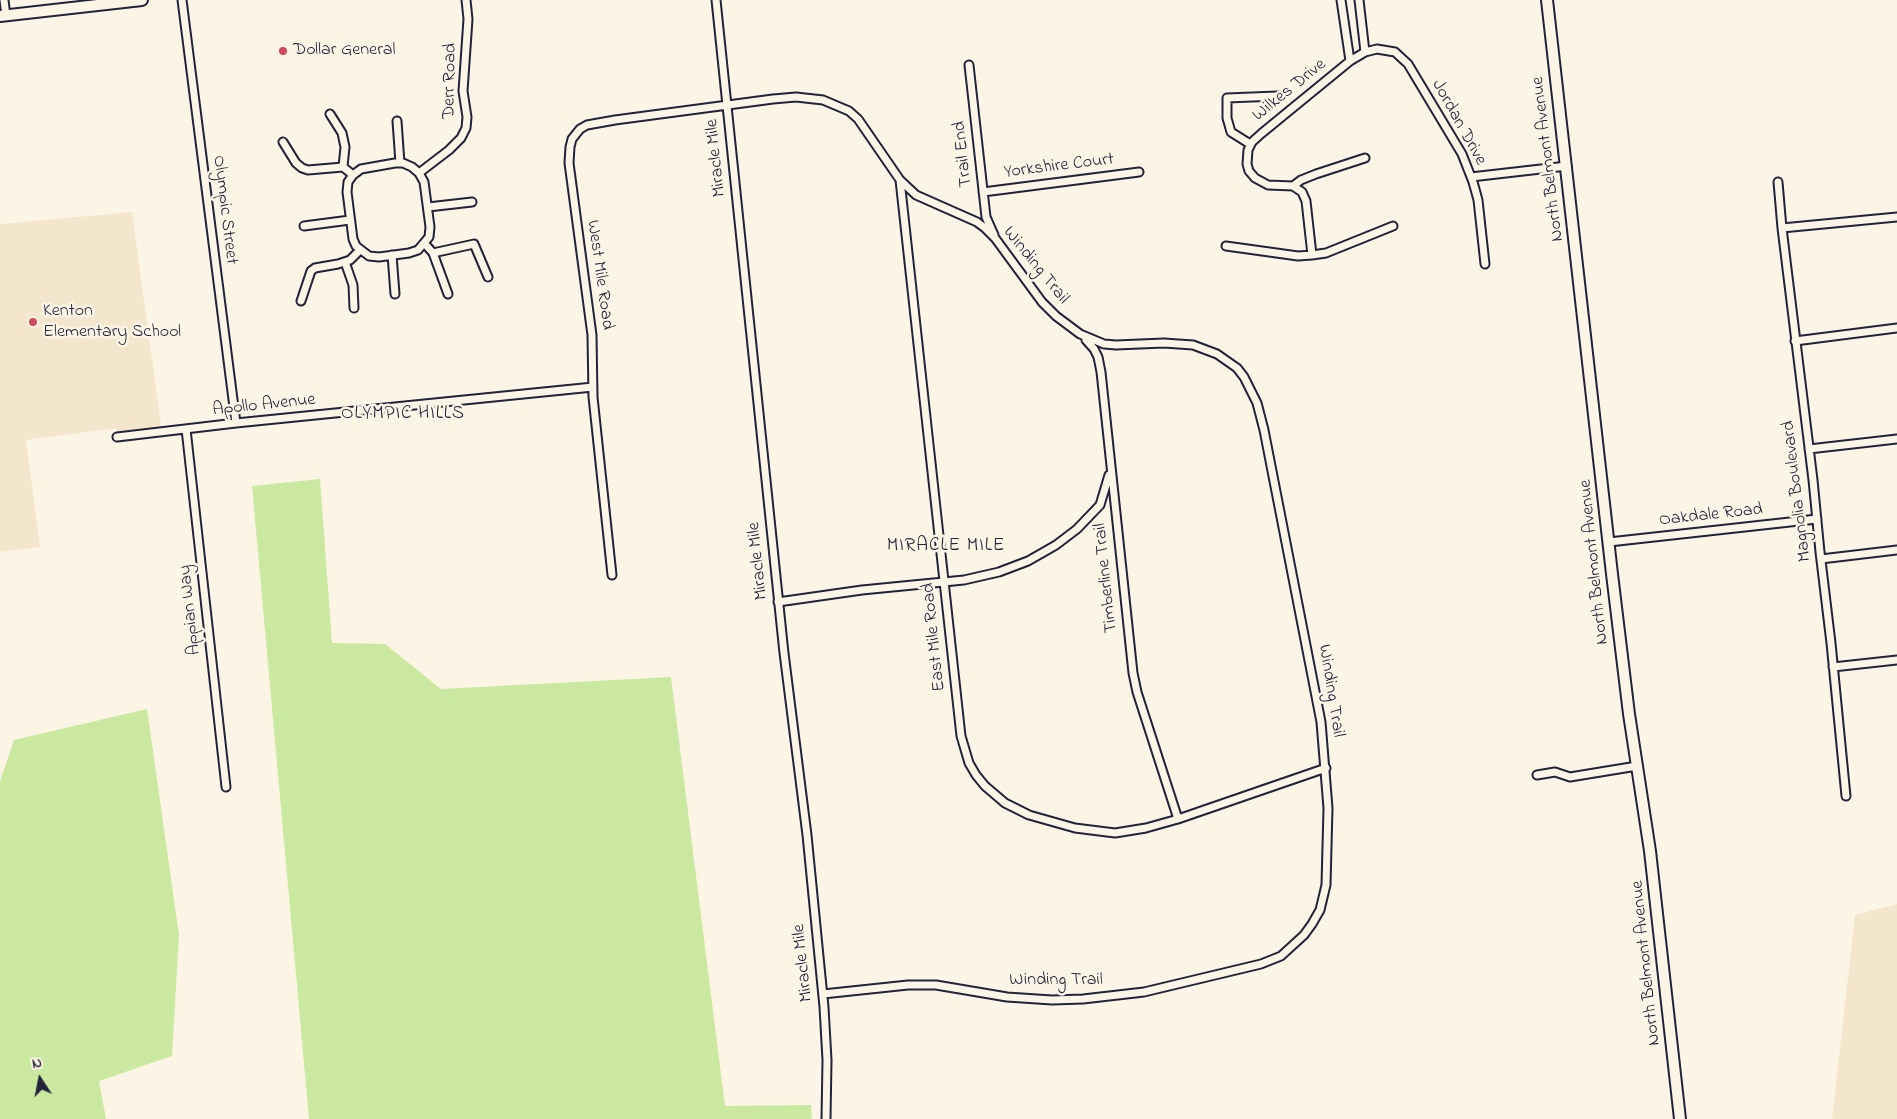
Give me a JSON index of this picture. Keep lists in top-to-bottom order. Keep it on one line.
{"streets":{"street":["Derr Road","Wilkes Drive","Jordan Drive","Trail End","Miracle Mile","North Belmont Avenue","Yorkshire Court","Olympic Street","Winding Trail","West Mile Road","Apollo Avenue","Magnolia Boulevard","Oakdale Road","Timberline Trail","Appian Way","East Mile Road"]},"crossings":[["Wilkes Drive","Jordan Drive"],["Trail End","Yorkshire Court"],["Trail End","Winding Trail"],["Miracle Mile","Winding Trail"],["Miracle Mile","West Mile Road"],["Miracle Mile","East Mile Road"],["North Belmont Avenue","Oakdale Road"],["Olympic Street","Apollo Avenue"],["Winding Trail","Timberline Trail"],["Winding Trail","East Mile Road"],["West Mile Road","Apollo Avenue"],["West Mile Road","East Mile Road"],["Apollo Avenue","Appian Way"],["Magnolia Boulevard","Oakdale Road"],["Timberline Trail","East Mile Road"]],"districts":["OLYMPIC HILLS","MIRACLE MILE"],"places":["Dollar General","Kenton Elementary School"],"north":"top"}
